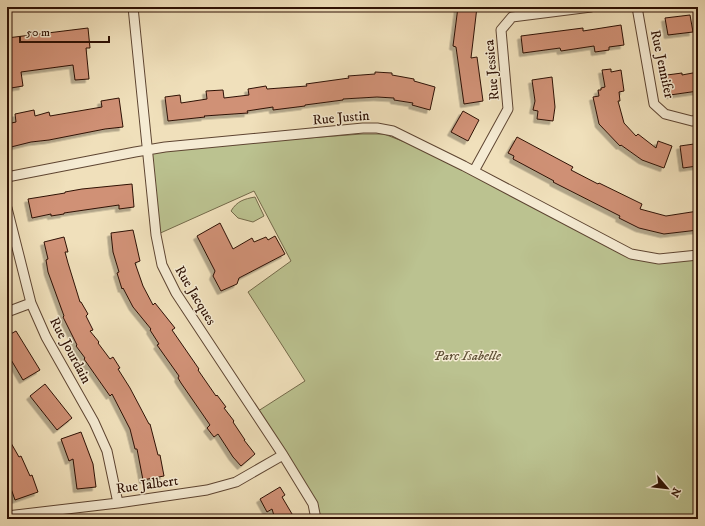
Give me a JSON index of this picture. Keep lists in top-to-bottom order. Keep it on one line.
{"streets":{"street":["Rue Jennifer","Rue Jessica","Rue Justin","Rue Jacques","Rue Jourdain","Rue Jalbert"]},"crossings":[["Rue Jessica","Rue Justin"],["Rue Justin","Rue Jacques"],["Rue Jacques","Rue Jalbert"],["Rue Jourdain","Rue Jalbert"]],"parks":["Parc Isabelle"],"scale_bar":"50 m","north":"bottom right"}
